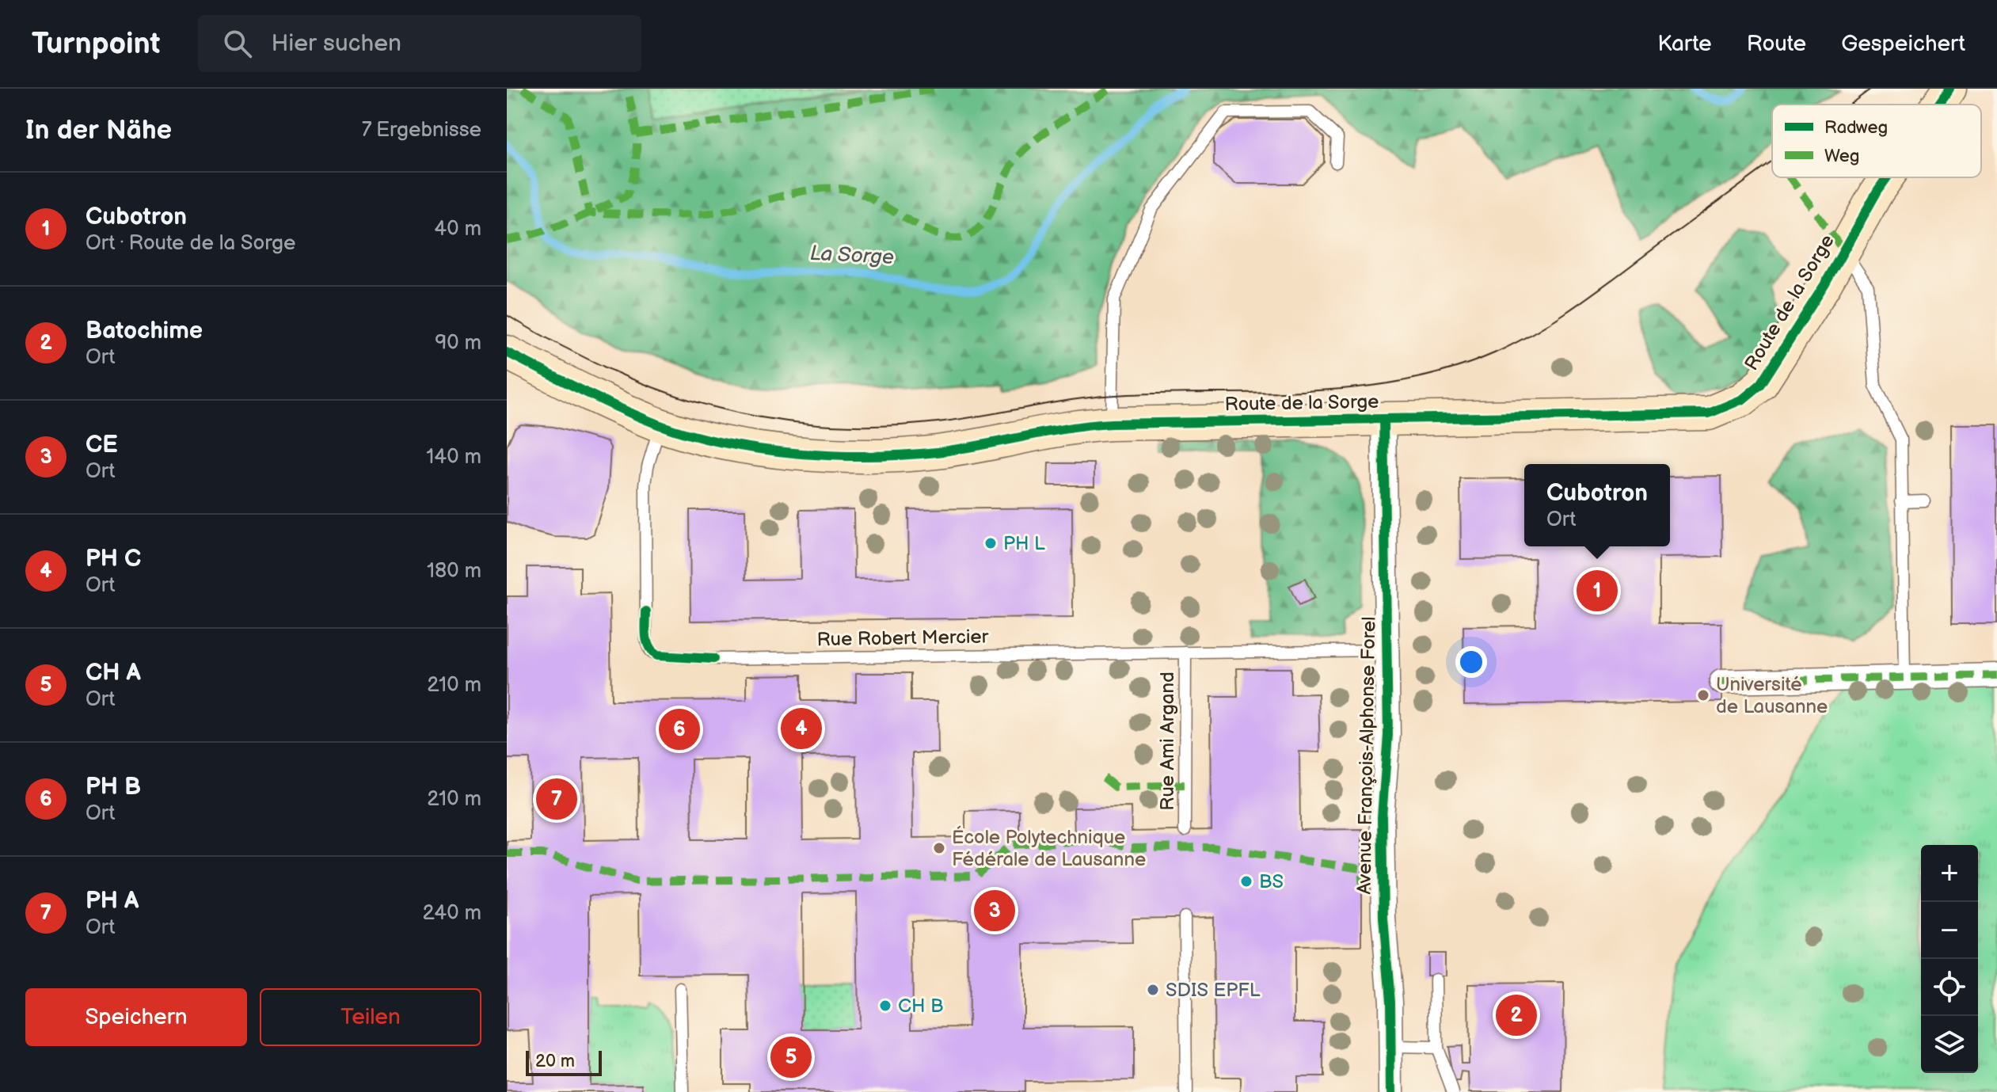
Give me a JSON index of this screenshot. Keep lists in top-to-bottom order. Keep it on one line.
{"streets":{"street":["Route de la Sorge","Avenue François-Alphonse Forel"],"lane":["Rue Robert Mercier","Rue Ami Argand"]},"crossings":[["Route de la Sorge","Rue Robert Mercier"],["Route de la Sorge","Avenue François-Alphonse Forel"],["Rue Robert Mercier","Rue Ami Argand"],["Rue Robert Mercier","Avenue François-Alphonse Forel"]],"water":["La Sorge"],"places":["PH L","Université de Lausanne","École Polytechnique Fédérale de Lausanne","BS","SDIS EPFL","CH B"],"legend":["Radweg","Weg"],"scale_bar":"20 m","page":{"header":"Turnpoint","search":"Hier suchen","nav":["Karte","Route","Gespeichert"],"heading":["In der Nähe","7 Ergebnisse"],"list":[{"mark":"1","name":"Cubotron","note":"Ort · Route de la Sorge","value":"40 m"},{"mark":"2","name":"Batochime","note":"Ort","value":"90 m"},{"mark":"3","name":"CE","note":"Ort","value":"140 m"},{"mark":"4","name":"PH C","note":"Ort","value":"180 m"},{"mark":"5","name":"CH A","note":"Ort","value":"210 m"},{"mark":"6","name":"PH B","note":"Ort","value":"210 m"},{"mark":"7","name":"PH A","note":"Ort","value":"240 m"}],"popup":["Cubotron","Ort"],"pins":["1","4","6","7","3","2","5"],"map_buttons":["+","−"],"buttons":["Speichern","Teilen"],"scale":"20 m"}}
